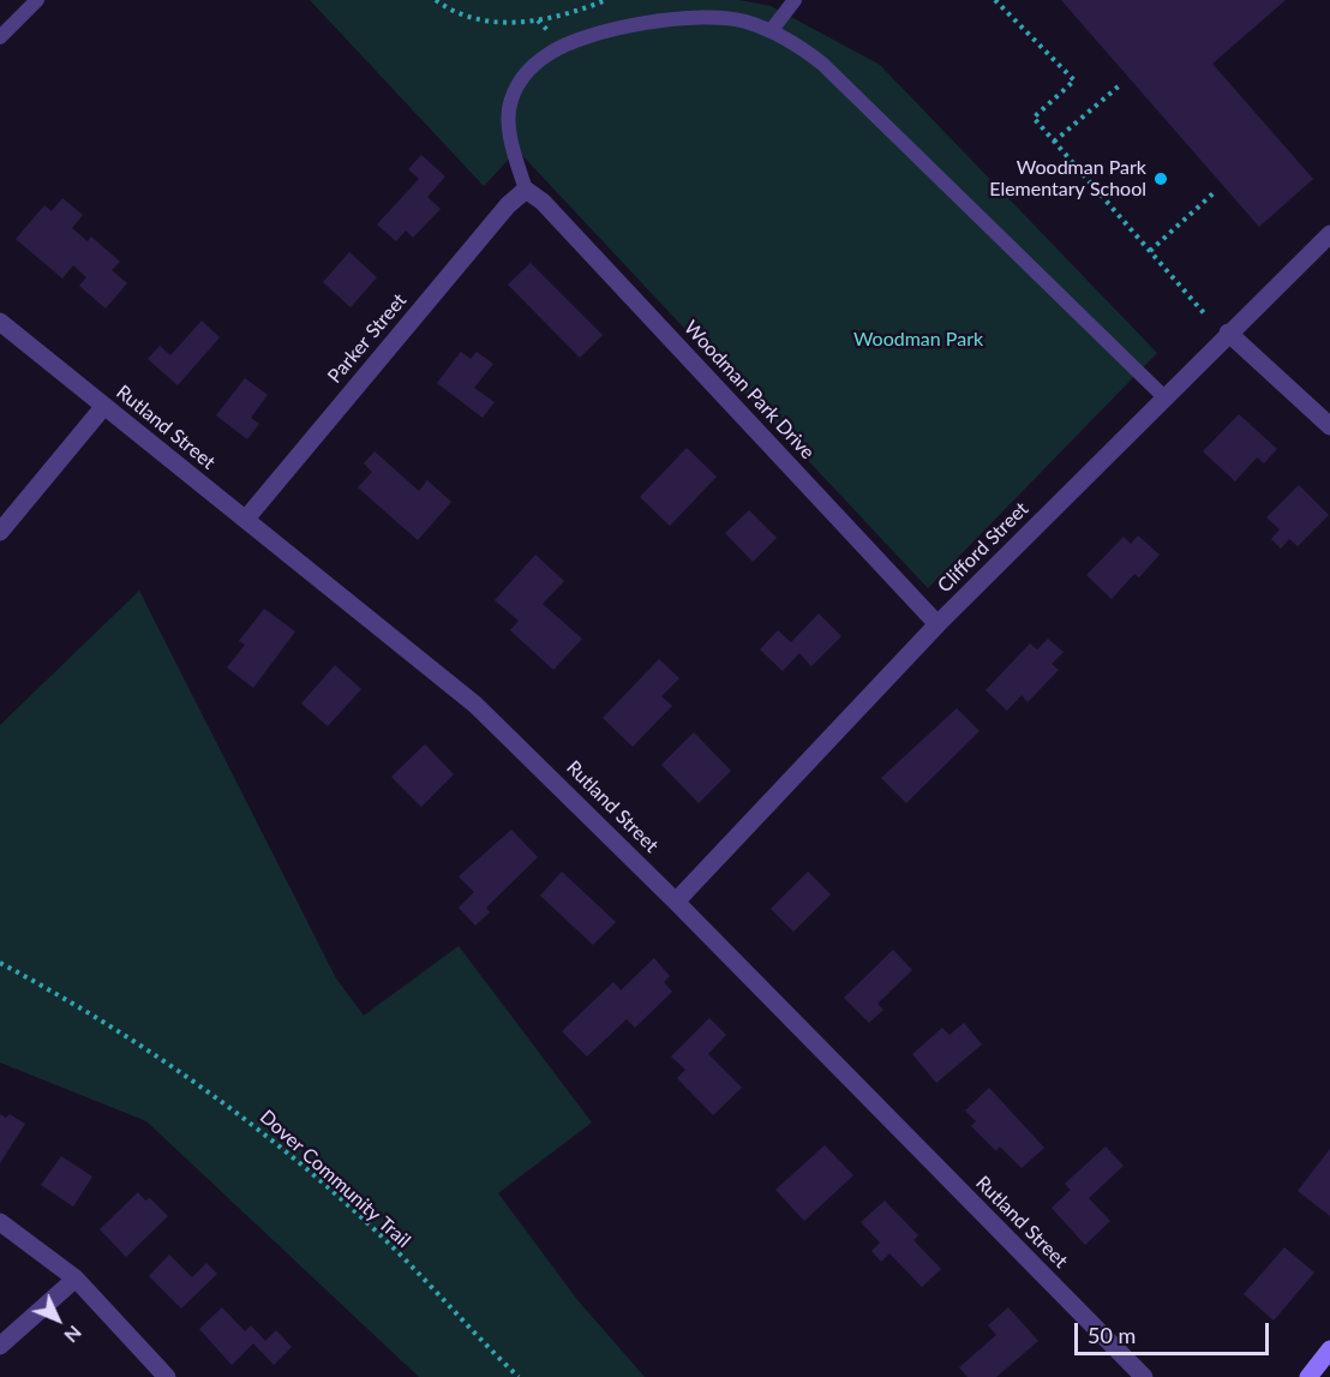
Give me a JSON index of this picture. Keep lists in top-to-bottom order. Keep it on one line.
{"streets":{"street":["Parker Street","Woodman Park Drive","Rutland Street","Clifford Street"],"path":["Dover Community Trail"]},"crossings":[["Parker Street","Woodman Park Drive"],["Parker Street","Rutland Street"],["Woodman Park Drive","Clifford Street"],["Rutland Street","Clifford Street"]],"parks":["Woodman Park"],"places":["Woodman Park Elementary School"],"scale_bar":"50 m","north":"bottom right"}
